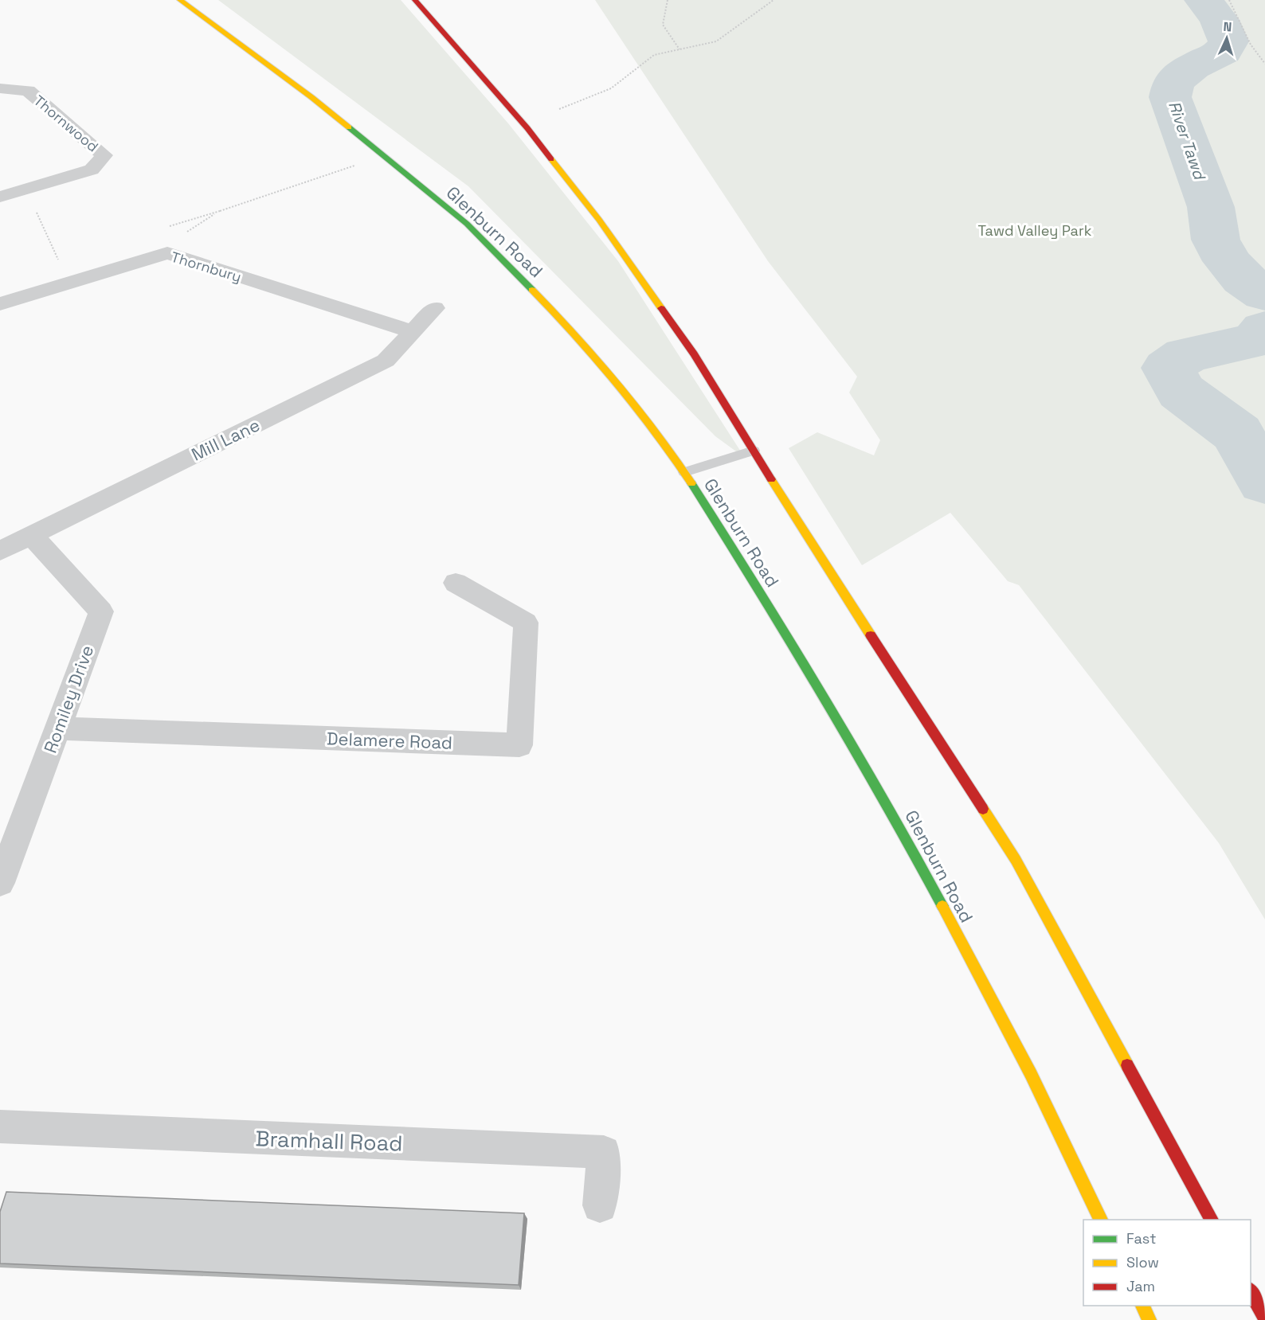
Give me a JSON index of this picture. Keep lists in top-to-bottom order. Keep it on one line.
{"streets":{"main road":["Glenburn Road"],"street":["Thornwood","Thornbury","Mill Lane","Romiley Drive","Delamere Road","Bramhall Road"]},"crossings":[["Thornbury","Mill Lane"],["Mill Lane","Romiley Drive"],["Romiley Drive","Delamere Road"]],"water":["River Tawd"],"parks":["Tawd Valley Park"],"legend":["Fast","Slow","Jam"],"north":"top"}
